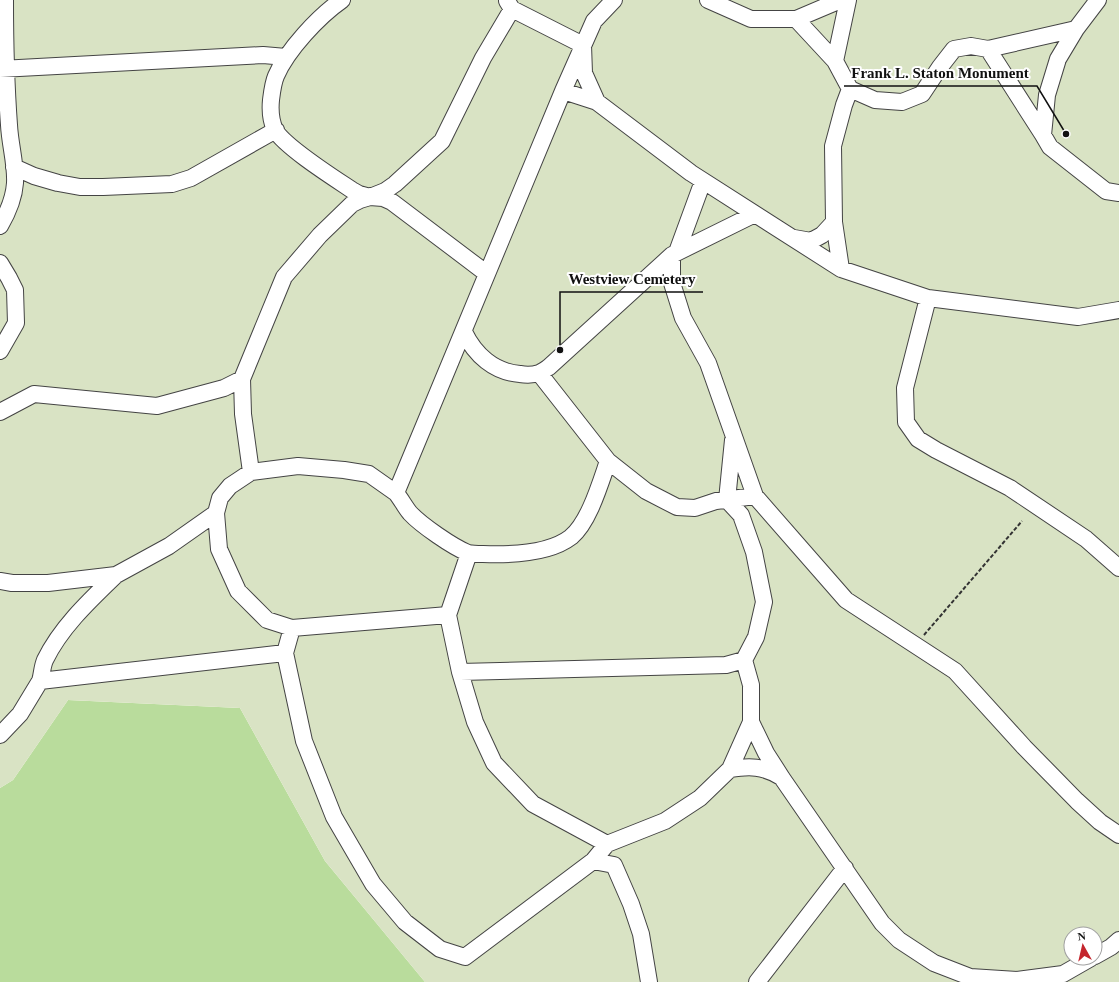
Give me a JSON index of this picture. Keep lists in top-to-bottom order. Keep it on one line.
{"places":["Frank L. Staton Monument","Westview Cemetery"],"north":"top"}
